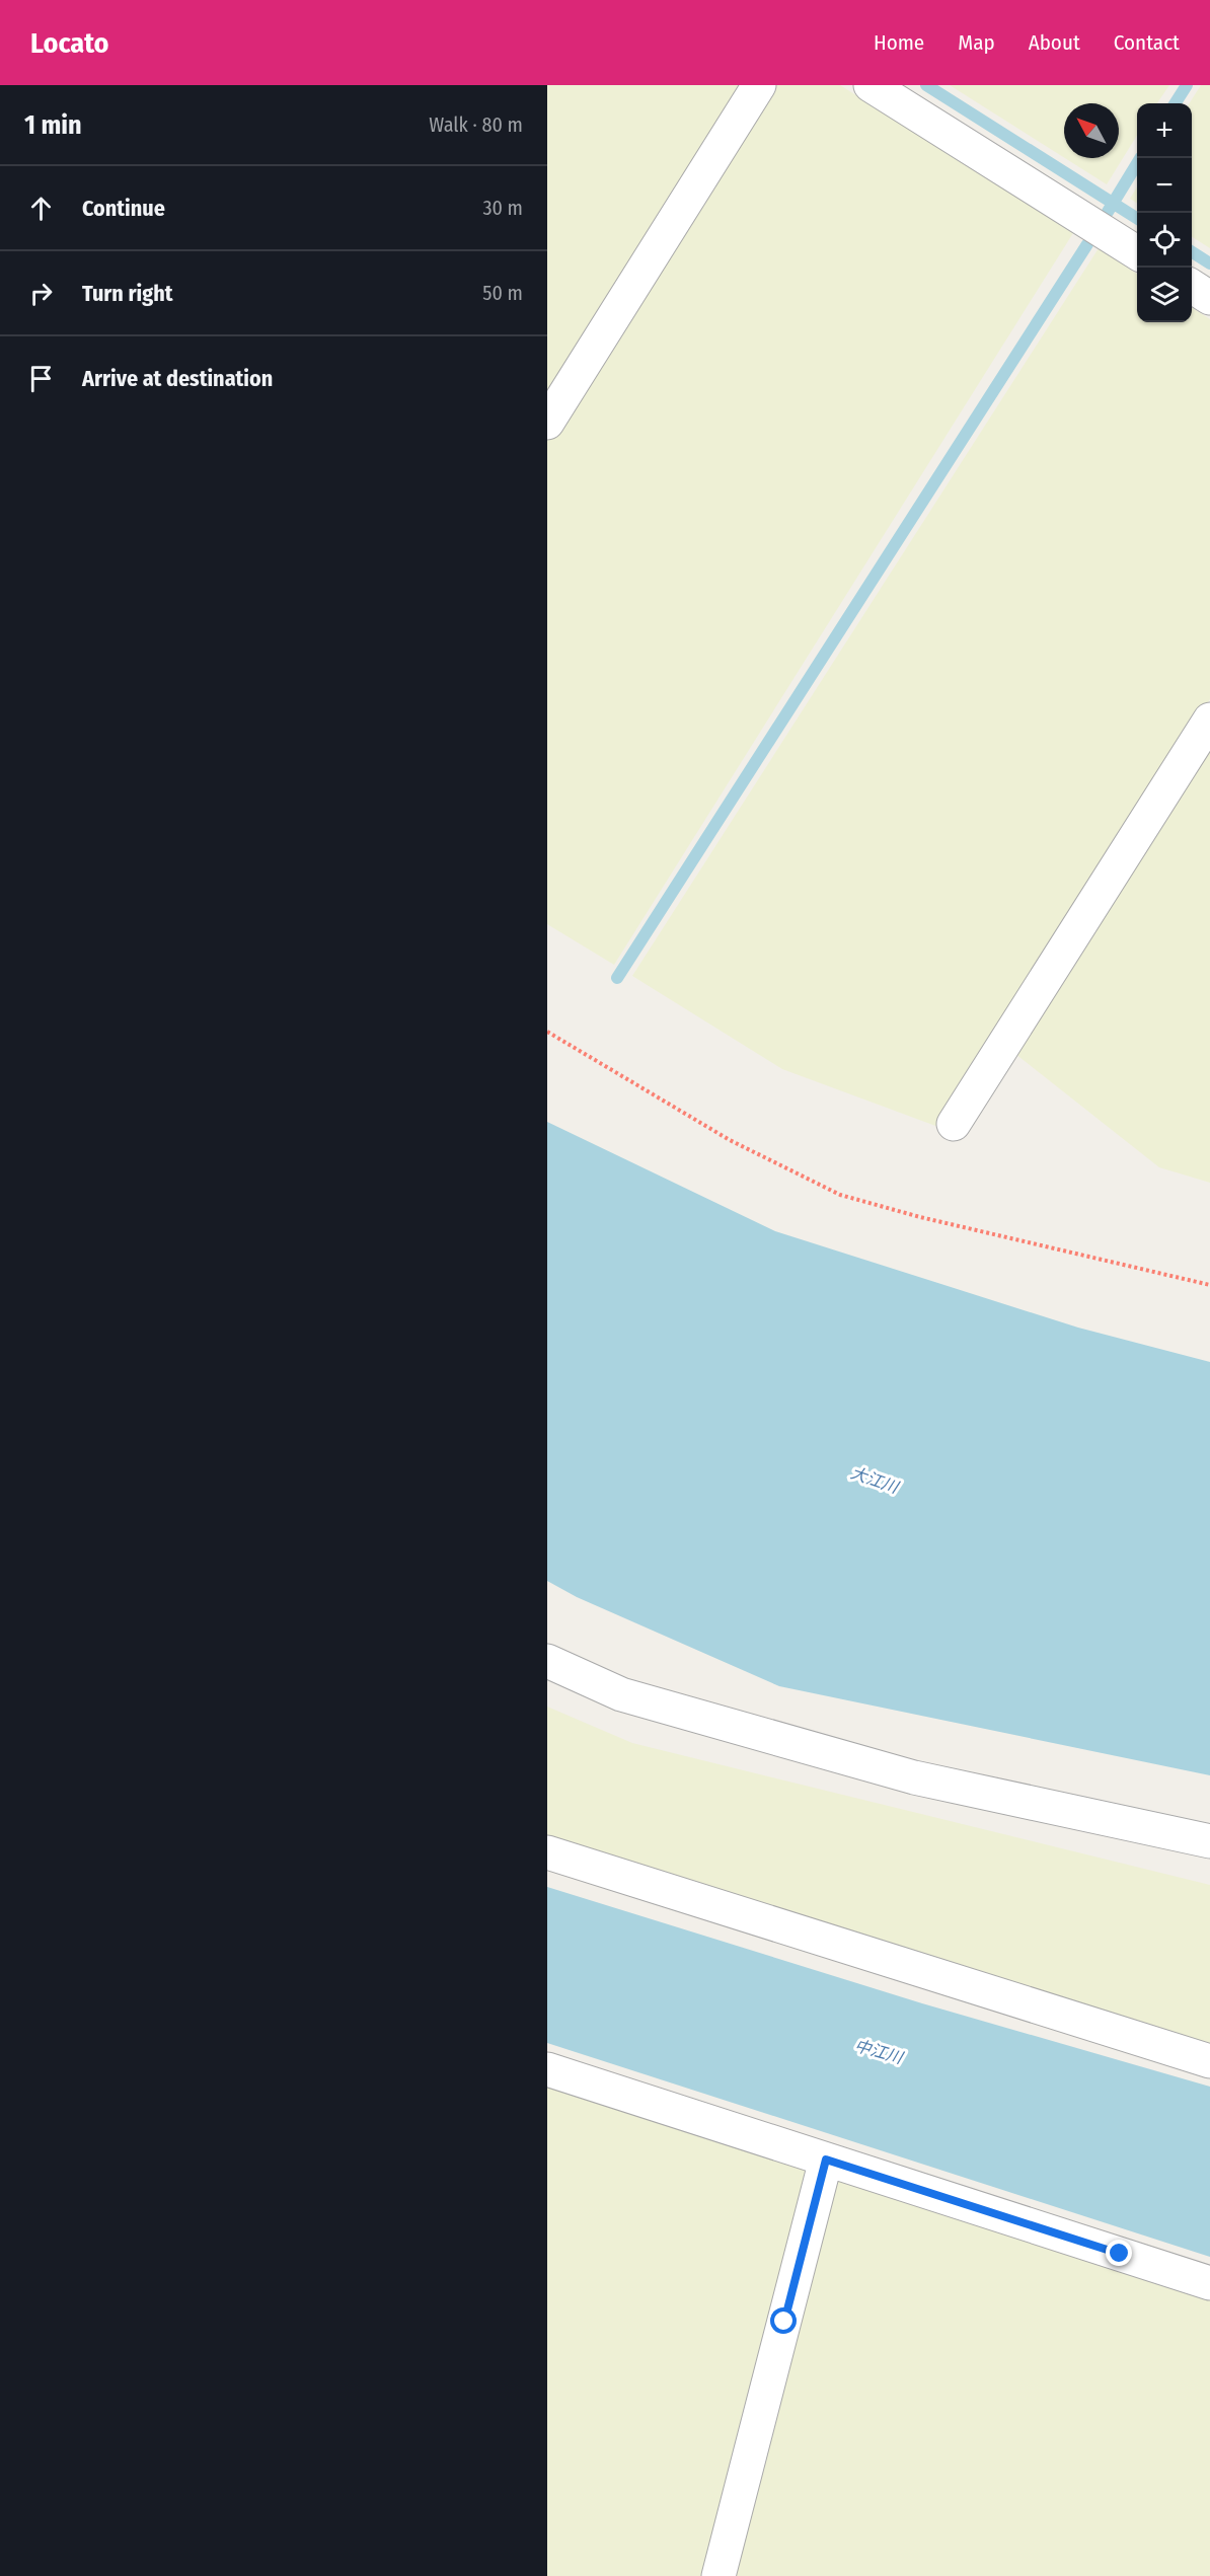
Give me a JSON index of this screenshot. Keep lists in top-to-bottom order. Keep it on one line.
{"water":["大江川","中江川"],"north":"top left","page":{"header":"Locato","nav":["Home","Map","About","Contact"],"heading":["1 min","Walk · 80 m"],"map_buttons":["+","−"],"list":[["Continue","30 m"],["Turn right","50 m"],"Arrive at destination"]}}
